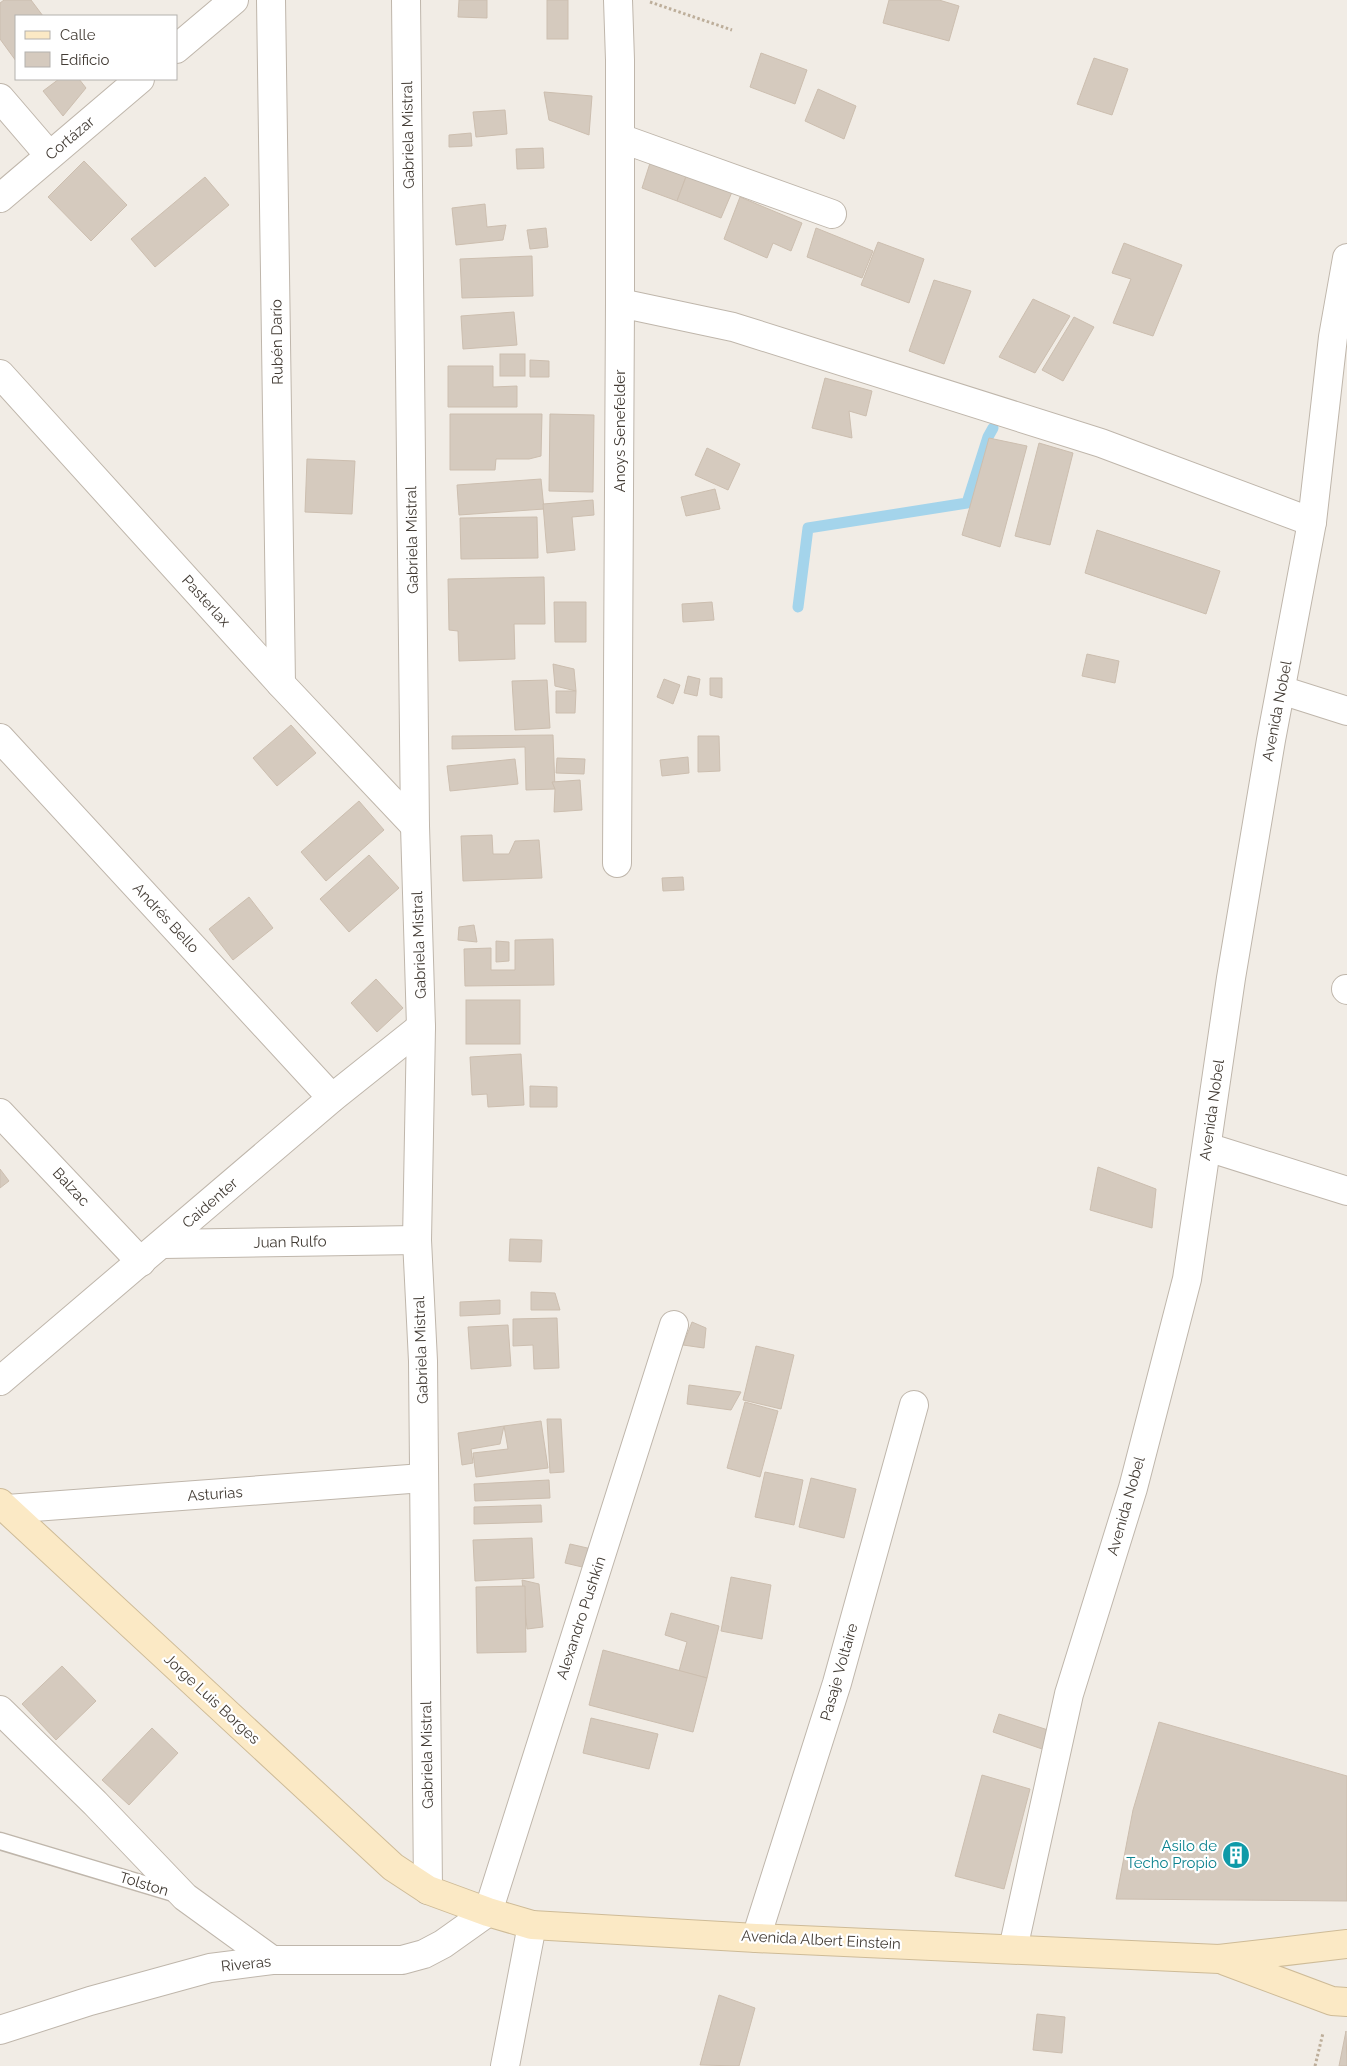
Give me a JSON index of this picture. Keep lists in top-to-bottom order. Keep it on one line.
{"streets":{"street":["Gabriela Mistral","Cortázar","Rubén Darío","Anoys Senefelder","Pasterlax","Avenida Nobel","Andrés Bello","Balzac","Caidenter","Juan Rulfo","Asturias","Alexandro Pushkin","Pasaje Voltaire","Jorge Luis Borges","Tolston","Avenida Albert Einstein","Riveras"]},"crossings":[["Gabriela Mistral","Pasterlax"],["Gabriela Mistral","Caidenter"],["Gabriela Mistral","Juan Rulfo"],["Gabriela Mistral","Asturias"],["Gabriela Mistral","Jorge Luis Borges"],["Gabriela Mistral","Avenida Albert Einstein"],["Rubén Darío","Pasterlax"],["Avenida Nobel","Avenida Albert Einstein"],["Andrés Bello","Caidenter"],["Balzac","Caidenter"],["Caidenter","Juan Rulfo"],["Asturias","Jorge Luis Borges"],["Alexandro Pushkin","Avenida Albert Einstein"],["Alexandro Pushkin","Riveras"],["Pasaje Voltaire","Avenida Albert Einstein"],["Jorge Luis Borges","Avenida Albert Einstein"],["Tolston","Riveras"],["Avenida Albert Einstein","Riveras"]],"places":{"building":["Asilo de Techo Propio"]},"legend":["Calle","Edificio"]}
